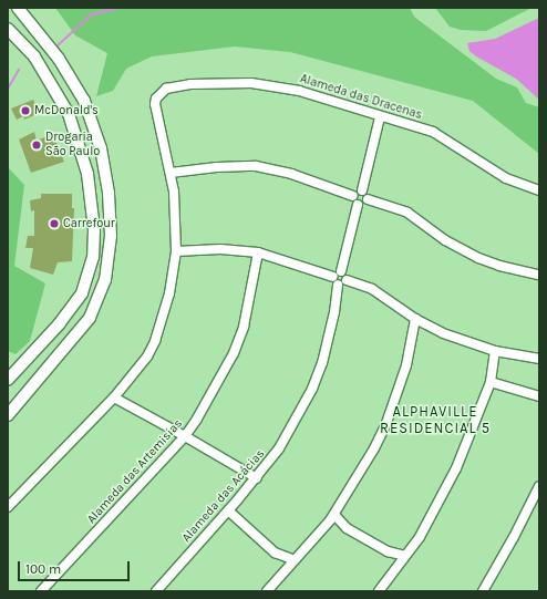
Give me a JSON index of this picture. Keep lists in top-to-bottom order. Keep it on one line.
{"streets":{"street":["Alameda das Dracenas","Alameda das Artemisias","Alameda das Acácias"]},"districts":["ALPHAVILLE RESIDENCIAL 5"],"places":["McDonald's","Drogaria São Paulo","Carrefour"],"scale_bar":"100 m"}
